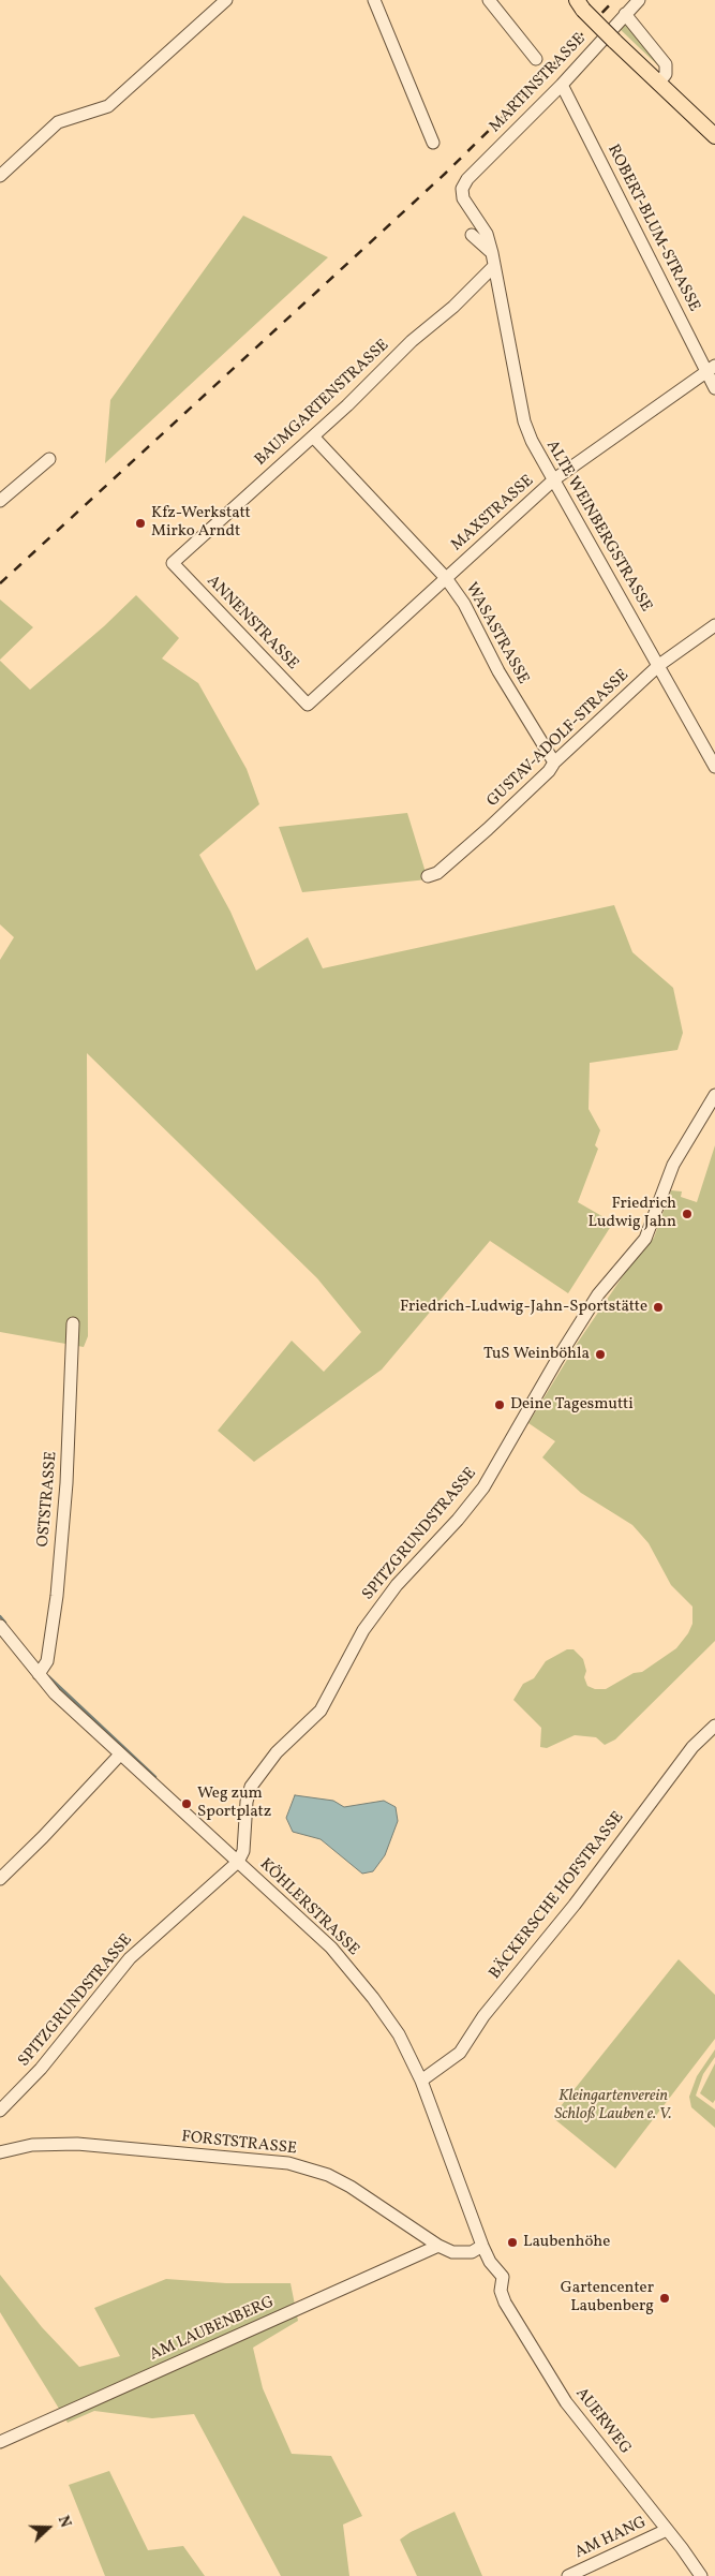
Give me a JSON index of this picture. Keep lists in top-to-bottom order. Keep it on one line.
{"streets":{"street":["MARTINSTRASSE","ROBERT-BLUM-STRASSE","BAUMGARTENSTRASSE","MAXSTRASSE","ALTE WEINBERGSTRASSE","ANNENSTRASSE","WASASTRASSE","GUSTAV-ADOLF-STRASSE","OSTSTRASSE","SPITZGRUNDSTRASSE","BÄCKERSCHE HOFSTRASSE","KÖHLERSTRASSE","FORSTSTRASSE","AM LAUBENBERG","AUERWEG","AM HANG"]},"crossings":[["MARTINSTRASSE","ROBERT-BLUM-STRASSE"],["MARTINSTRASSE","ALTE WEINBERGSTRASSE"],["ROBERT-BLUM-STRASSE","MAXSTRASSE"],["BAUMGARTENSTRASSE","ALTE WEINBERGSTRASSE"],["BAUMGARTENSTRASSE","ANNENSTRASSE"],["BAUMGARTENSTRASSE","WASASTRASSE"],["MAXSTRASSE","ALTE WEINBERGSTRASSE"],["MAXSTRASSE","ANNENSTRASSE"],["MAXSTRASSE","WASASTRASSE"],["ALTE WEINBERGSTRASSE","GUSTAV-ADOLF-STRASSE"],["WASASTRASSE","GUSTAV-ADOLF-STRASSE"],["OSTSTRASSE","KÖHLERSTRASSE"],["SPITZGRUNDSTRASSE","KÖHLERSTRASSE"],["BÄCKERSCHE HOFSTRASSE","KÖHLERSTRASSE"],["KÖHLERSTRASSE","FORSTSTRASSE"],["KÖHLERSTRASSE","AUERWEG"],["FORSTSTRASSE","AM LAUBENBERG"],["AUERWEG","AM HANG"]],"parks":["Kleingartenverein Schloß Lauben e. V."],"places":["Kfz-Werkstatt Mirko Arndt","Friedrich Ludwig Jahn","Friedrich-Ludwig-Jahn-Sportstätte","TuS Weinböhla","Deine Tagesmutti","Weg zum Sportplatz","Laubenhöhe","Gartencenter Laubenberg"],"north":"right"}
